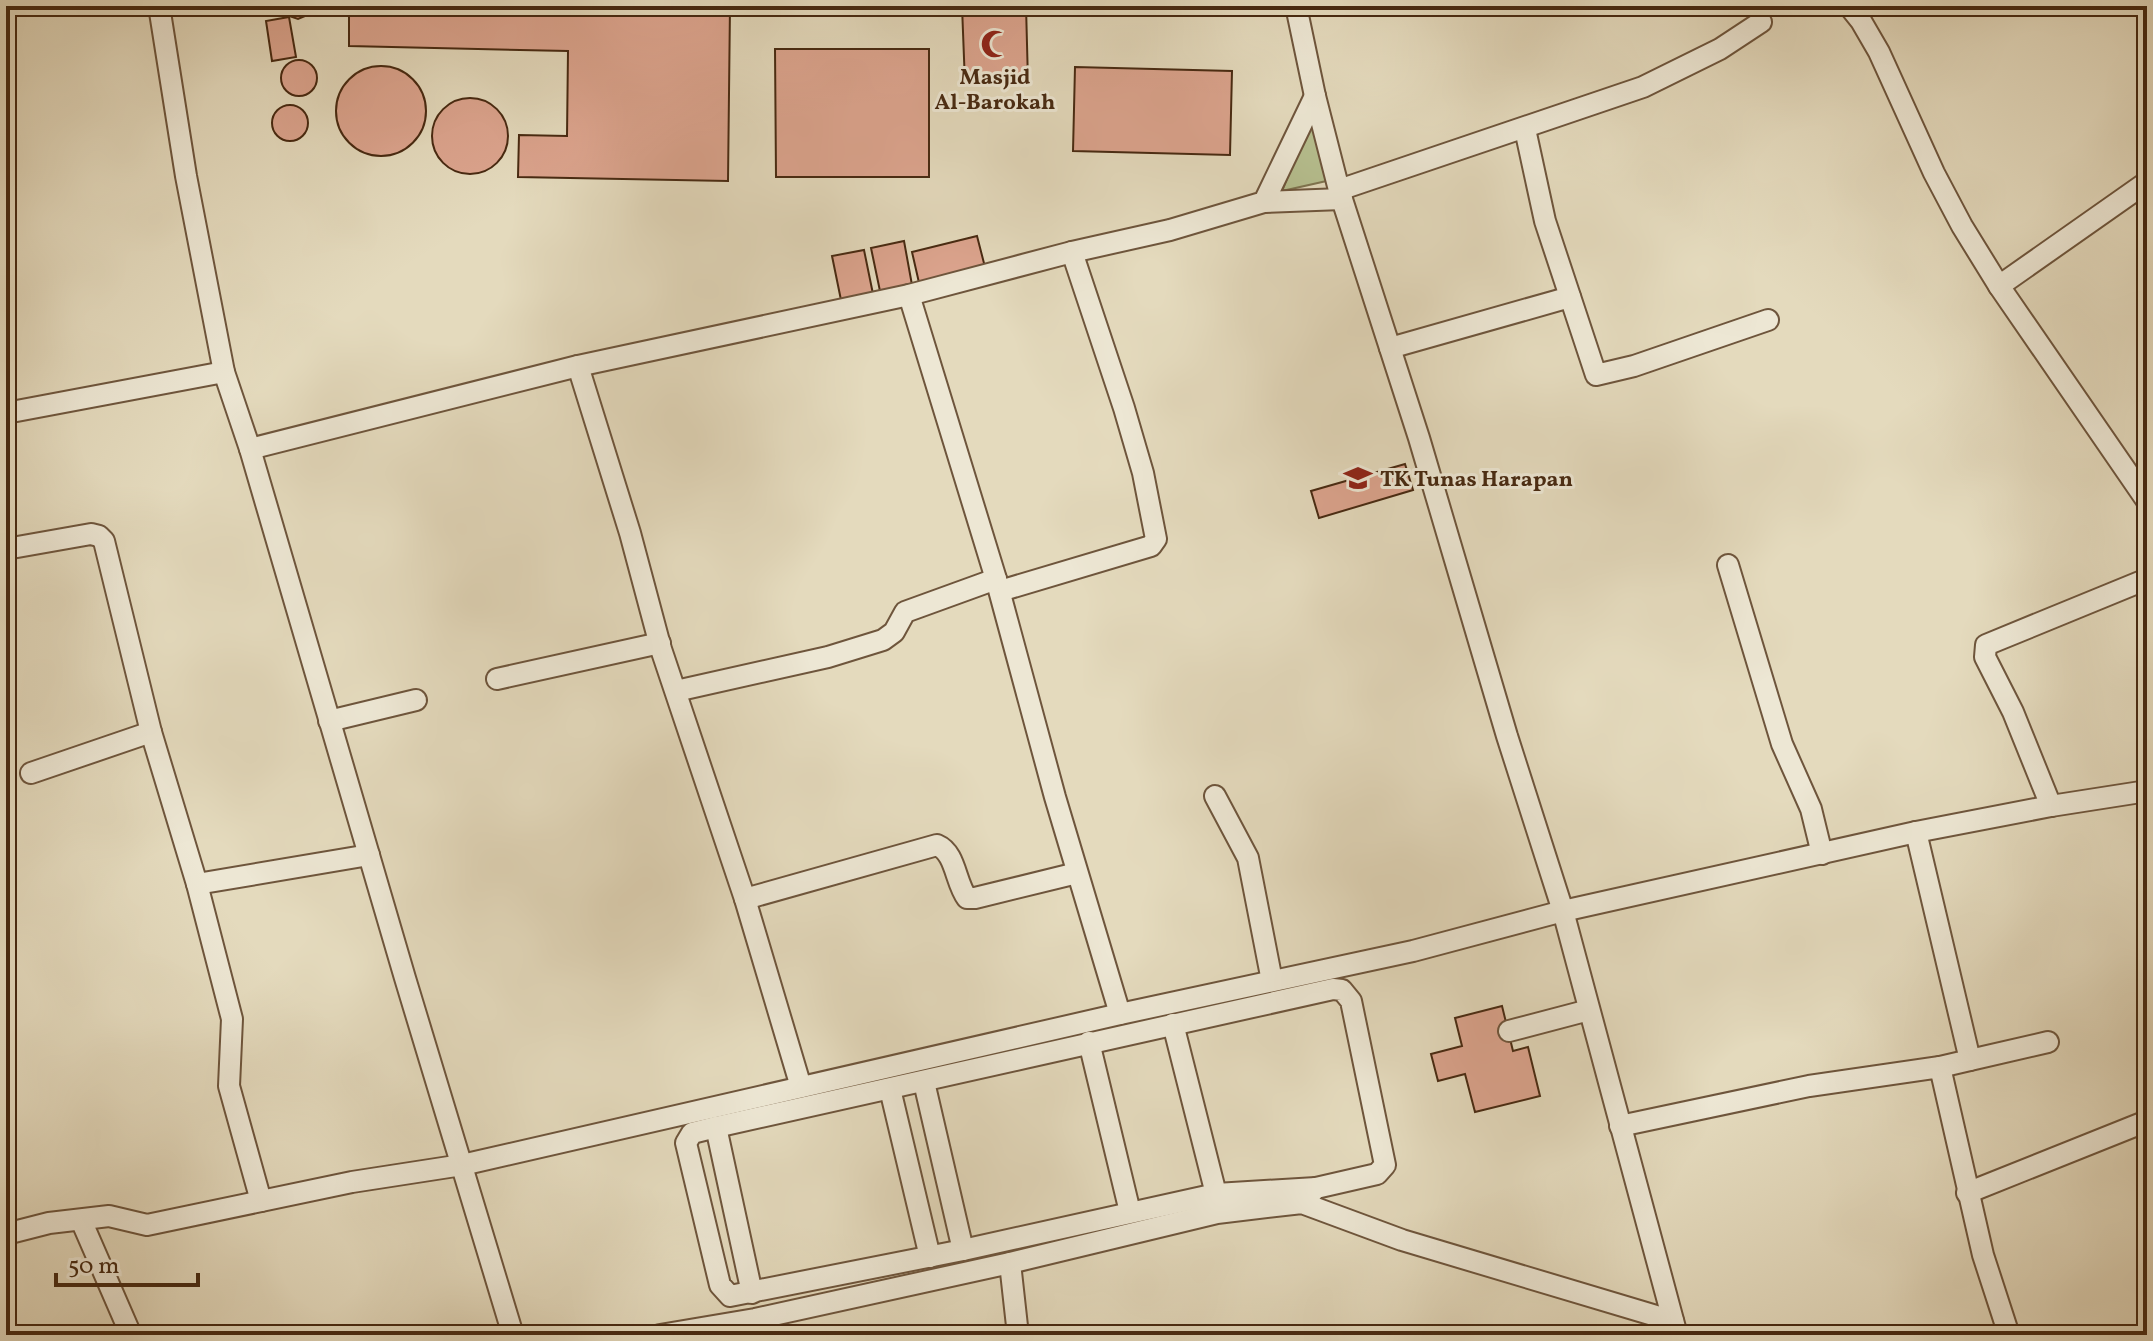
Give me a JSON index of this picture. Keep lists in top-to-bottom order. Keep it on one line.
{"places":{"mosque":["Masjid Al-Barokah"],"school or university":["TK Tunas Harapan"]},"scale_bar":"50 m"}
